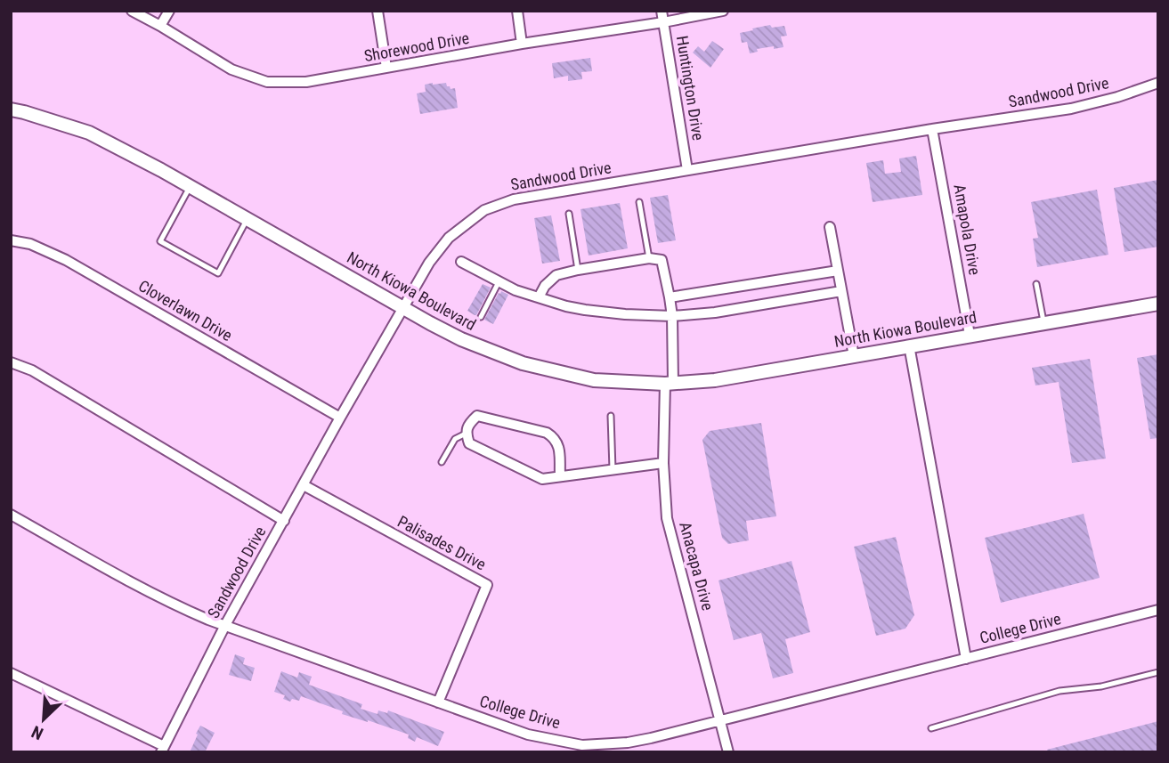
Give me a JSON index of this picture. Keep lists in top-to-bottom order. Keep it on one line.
{"streets":{"street":["Shorewood Drive","Huntington Drive","Sandwood Drive","Amapola Drive","North Kiowa Boulevard","Cloverlawn Drive","Palisades Drive","Anacapa Drive","College Drive"]},"crossings":[["Shorewood Drive","Huntington Drive"],["Huntington Drive","Sandwood Drive"],["Sandwood Drive","Amapola Drive"],["Sandwood Drive","North Kiowa Boulevard"],["Sandwood Drive","Cloverlawn Drive"],["Sandwood Drive","Palisades Drive"],["Sandwood Drive","College Drive"],["Amapola Drive","North Kiowa Boulevard"],["North Kiowa Boulevard","Anacapa Drive"],["Palisades Drive","College Drive"],["Anacapa Drive","College Drive"]],"north":"bottom left"}
